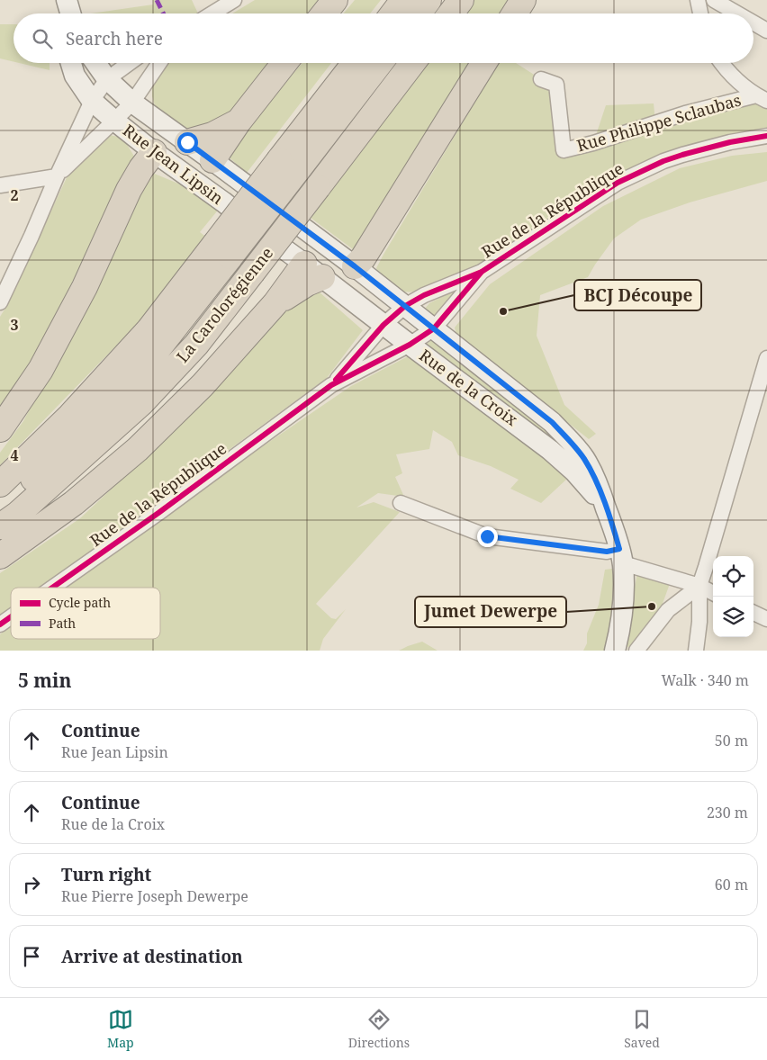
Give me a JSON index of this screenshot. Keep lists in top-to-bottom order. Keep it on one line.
{"streets":{"highway":["La Carolorégienne"],"street":["Rue Philippe Sclaubas","Rue Jean Lipsin","Rue de la République","Rue de la Croix"]},"crossings":[["Rue Jean Lipsin","Rue de la Croix"],["Rue de la République","Rue de la Croix"]],"places":["BCJ Découpe","Jumet Dewerpe"],"legend":["Cycle path","Path"],"page":{"search":"Search here","heading":["5 min","Walk · 340 m"],"list":[["Continue","Rue Jean Lipsin","50 m"],["Continue","Rue de la Croix","230 m"],["Turn right","Rue Pierre Joseph Dewerpe","60 m"],"Arrive at destination"],"nav":["Map","Directions","Saved"]},"grid":{"rows":["2","3","4"]}}
